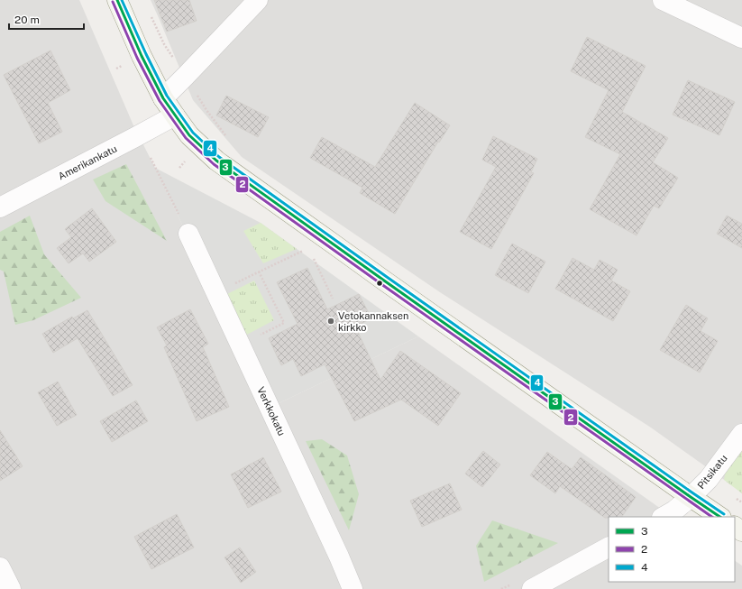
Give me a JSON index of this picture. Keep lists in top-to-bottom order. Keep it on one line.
{"streets":{"street":["Amerikankatu","Verkkokatu","Pitsikatu"]},"places":["Vetokannaksen kirkko"],"lines":["transit line 3","transit line 4","transit line 2"],"legend":["3","2","4"],"scale_bar":"20 m"}
